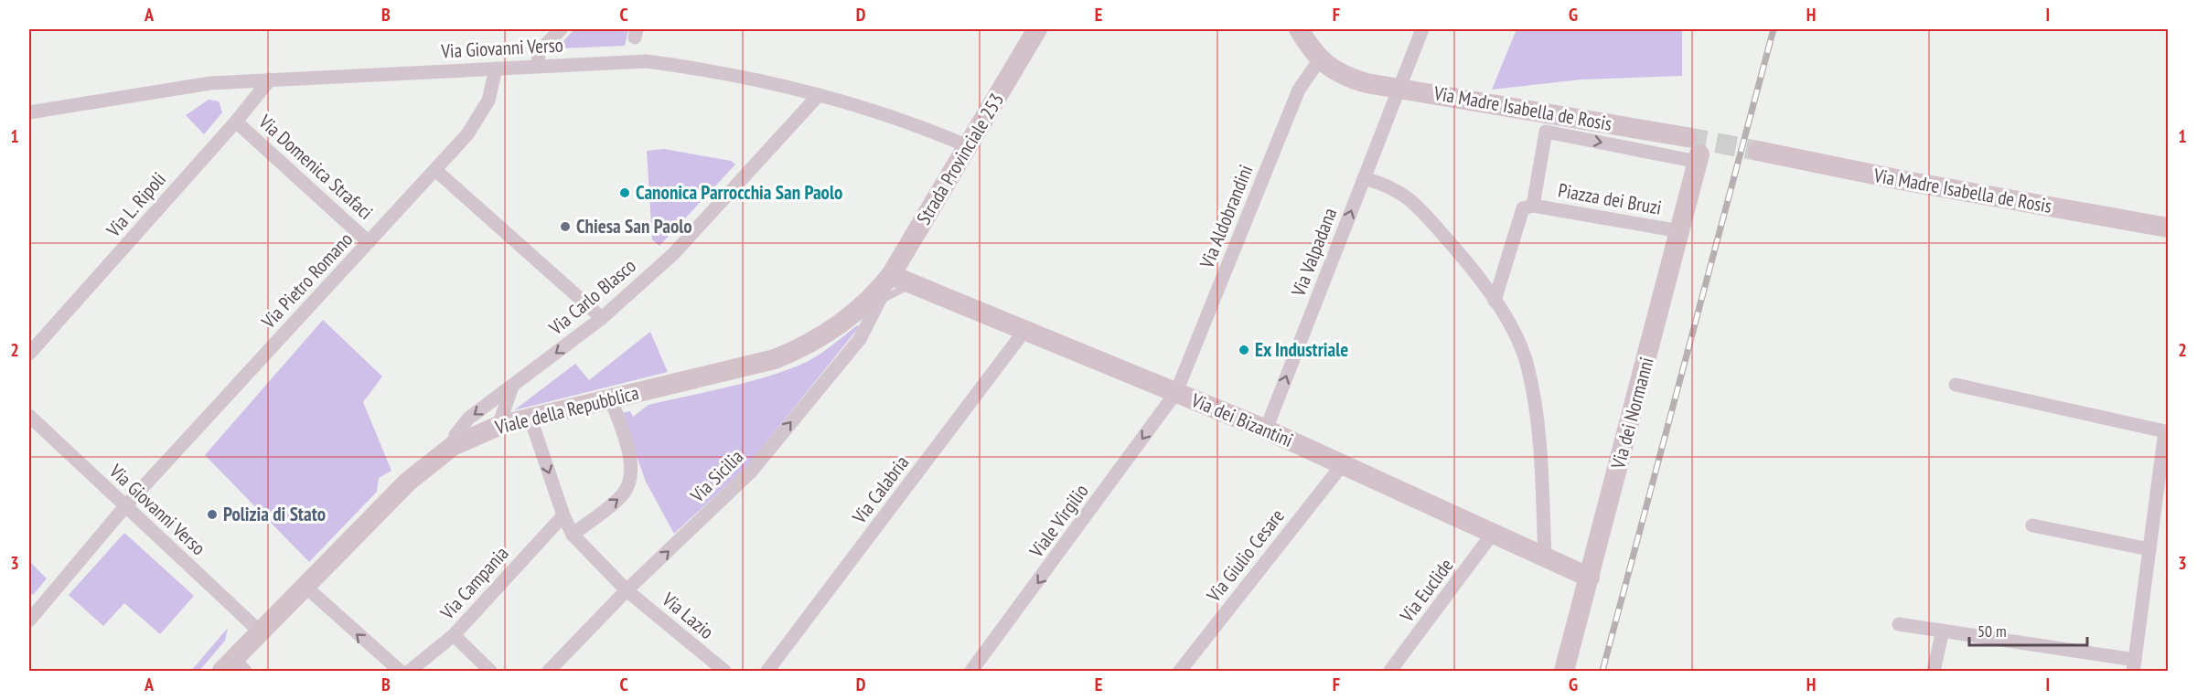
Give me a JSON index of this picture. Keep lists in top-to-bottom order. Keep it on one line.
{"streets":{"street":["Via Giovanni Verso","Via Madre Isabella de Rosis","Strada Provinciale 253","Via Domenica Strafaci","Piazza dei Bruzi","Via L. Ripoli","Via Aldobrandini","Via Valpadana","Via Pietro Romano","Via Carlo Blasco","Viale della Repubblica","Via dei Normanni","Via dei Bizantini","Via Sicilia","Via Calabria","Viale Virgilio","Via Giulio Cesare","Via Campania","Via Euclide","Via Lazio"]},"crossings":[["Via Giovanni Verso","Strada Provinciale 253"],["Via Giovanni Verso","Via L. Ripoli"],["Via Giovanni Verso","Via Pietro Romano"],["Via Giovanni Verso","Via Carlo Blasco"],["Via Giovanni Verso","Viale della Repubblica"],["Via Madre Isabella de Rosis","Via Aldobrandini"],["Via Madre Isabella de Rosis","Via Valpadana"],["Strada Provinciale 253","Viale della Repubblica"],["Strada Provinciale 253","Via dei Bizantini"],["Strada Provinciale 253","Via Sicilia"],["Via Domenica Strafaci","Via L. Ripoli"],["Via Domenica Strafaci","Via Pietro Romano"],["Piazza dei Bruzi","Via dei Normanni"],["Via Aldobrandini","Via dei Bizantini"],["Via Aldobrandini","Viale Virgilio"],["Via Valpadana","Via dei Bizantini"],["Via Carlo Blasco","Viale della Repubblica"],["Viale della Repubblica","Via dei Bizantini"],["Viale della Repubblica","Via Sicilia"],["Viale della Repubblica","Via Lazio"],["Via dei Normanni","Via dei Bizantini"],["Via dei Bizantini","Via Sicilia"],["Via dei Bizantini","Via Calabria"],["Via dei Bizantini","Viale Virgilio"],["Via dei Bizantini","Via Giulio Cesare"],["Via dei Bizantini","Via Euclide"],["Via Sicilia","Via Lazio"],["Via Campania","Via Lazio"]],"one_way":["Via Valpadana","Via Carlo Blasco","Via Sicilia","Viale Virgilio"],"places":["Canonica Parrocchia San Paolo","Chiesa San Paolo","Ex Industriale","Polizia di Stato"],"scale_bar":"50 m","grid":{"columns":["A","B","C","D","E","F","G","H","I"],"rows":["1","2","3"]}}
